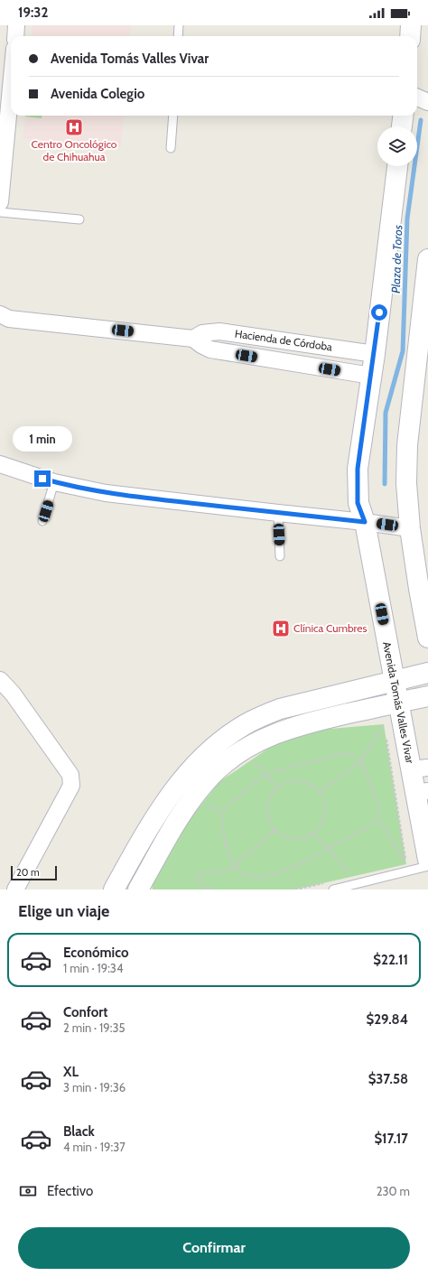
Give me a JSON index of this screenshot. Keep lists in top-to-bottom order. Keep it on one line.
{"streets":{"main road":["Avenida Tomás Valles Vivar"],"street":["Hacienda de Córdoba"]},"crossings":[["Hacienda de Córdoba","Avenida Tomás Valles Vivar"]],"water":["Plaza de Toros"],"places":{"hospital":["Centro Oncológico de Chihuahua","Clínica Cumbres"]},"scale_bar":"20 m","page":{"status":"19:32","banner":["Avenida Tomás Valles Vivar","Avenida Colegio"],"bubble":"1 min","scale":"20 m","heading":"Elige un viaje","list":[{"name":"Económico","note":"1 min · 19:34","value":"$22.11"},{"name":"Confort","note":"2 min · 19:35","value":"$29.84"},{"name":"XL","note":"3 min · 19:36","value":"$37.58"},{"name":"Black","note":"4 min · 19:37","value":"$17.17"}],"pay":["Efectivo","230 m"],"buttons":"Confirmar"}}
